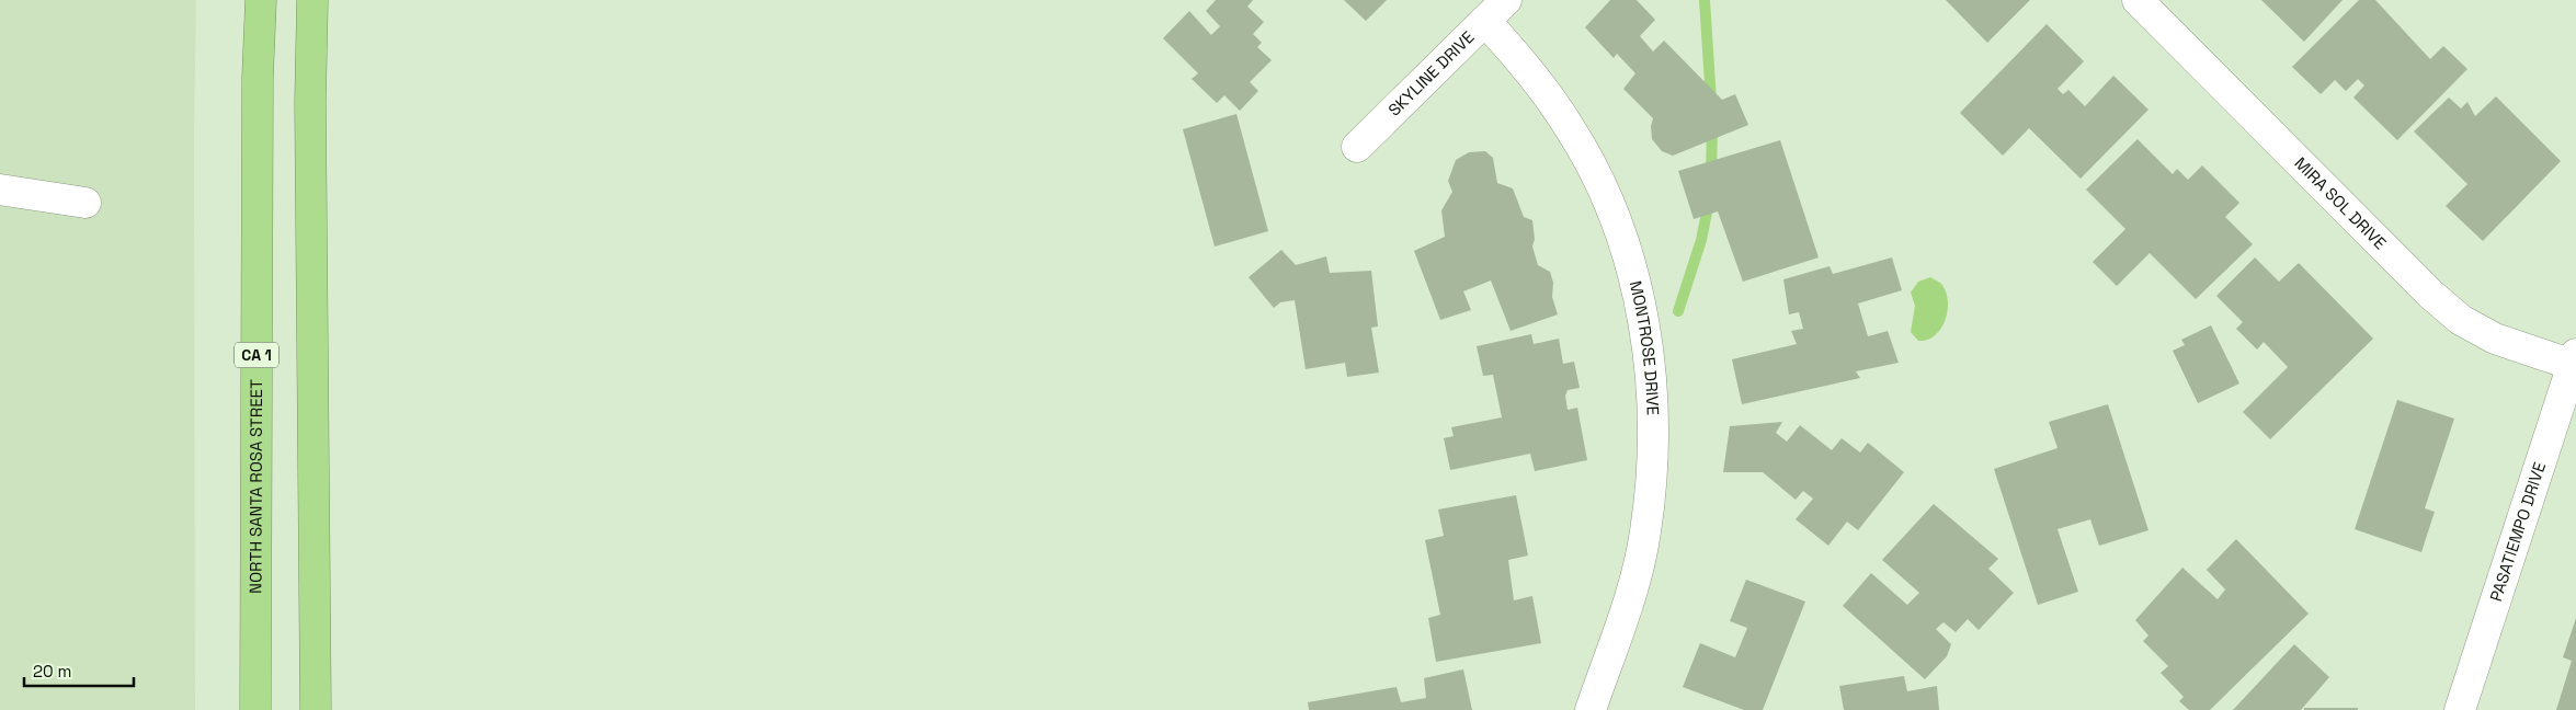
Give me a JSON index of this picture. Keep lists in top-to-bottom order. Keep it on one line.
{"streets":{"highway":["CA 1","NORTH SANTA ROSA STREET"],"street":["SKYLINE DRIVE","MIRA SOL DRIVE","MONTROSE DRIVE","PASATIEMPO DRIVE"]},"crossings":[["SKYLINE DRIVE","MONTROSE DRIVE"],["MIRA SOL DRIVE","PASATIEMPO DRIVE"]],"scale_bar":"20 m"}
